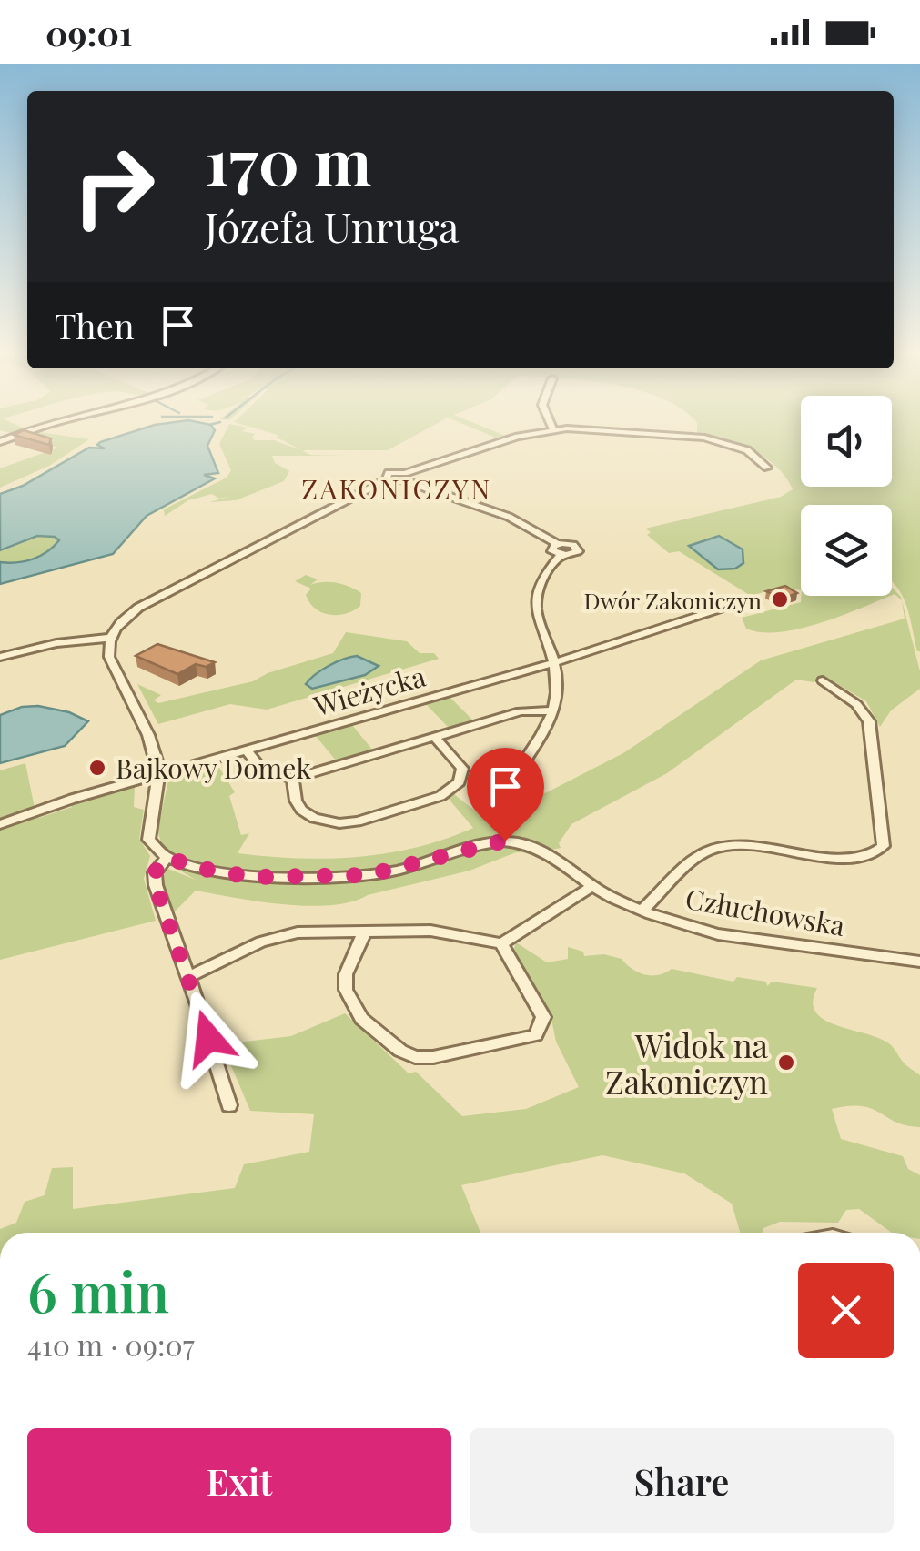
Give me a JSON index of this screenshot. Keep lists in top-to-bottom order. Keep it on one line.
{"streets":{"street":["Wieżycka","Człuchowska"]},"districts":["ZAKONICZYN"],"places":["Dwór Zakoniczyn","Bajkowy Domek","Widok na Zakoniczyn"],"page":{"status":"09:01","turn":["170 m","Józefa Unruga"],"then":"Then","heading":["6 min","410 m · 09:07"],"buttons":["Exit","Share"]}}
